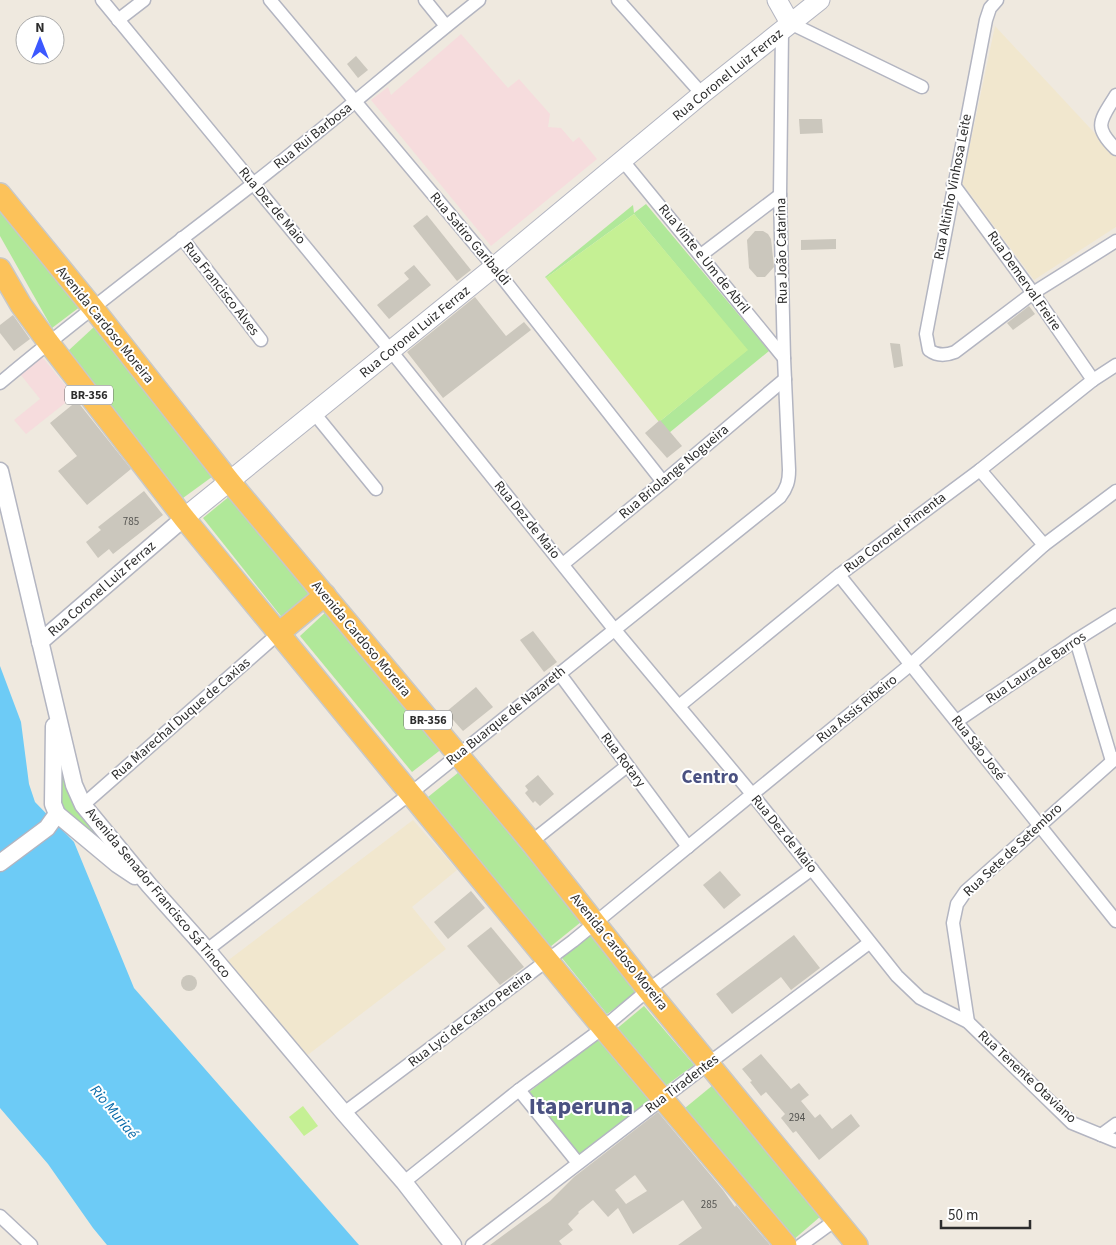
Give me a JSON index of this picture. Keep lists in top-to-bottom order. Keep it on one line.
{"streets":{"highway":["Avenida Cardoso Moreira","BR-356"],"main road":["Rua Coronel Luiz Ferraz"],"street":["Rua Rui Barbosa","Rua Altinho Vinhosa Leite","Rua Dez de Maio","Rua Satiro Garibaldi","Rua João Catarina","Rua Vinte e Um de Abril","Rua Demerval Freire","Rua Francisco Alves","Rua Briolange Nogueira","Rua Coronel Pimenta","Rua Laura de Barros","Rua Assis Ribeiro","Rua Buarque de Nazareth","Rua Marechal Duque de Caxias","Rua São José","Rua Rotary","Rua Sete de Setembro","Avenida Senador Francisco Sá Tinoco","Rua Lyci de Castro Pereira","Rua Tenente Otaviano","Rua Tiradentes"]},"crossings":[["Rua Coronel Luiz Ferraz","Rua Dez de Maio"],["Rua Coronel Luiz Ferraz","Rua Satiro Garibaldi"],["Rua Coronel Luiz Ferraz","Rua João Catarina"],["Rua Coronel Luiz Ferraz","Rua Vinte e Um de Abril"],["Rua Coronel Luiz Ferraz","Avenida Cardoso Moreira"],["Rua Coronel Luiz Ferraz","BR-356"],["Rua Coronel Luiz Ferraz","Avenida Senador Francisco Sá Tinoco"],["Rua Rui Barbosa","Rua Dez de Maio"],["Rua Rui Barbosa","Rua Satiro Garibaldi"],["Rua Rui Barbosa","Rua Francisco Alves"],["Rua Rui Barbosa","Avenida Cardoso Moreira"],["Rua Rui Barbosa","BR-356"],["Rua Altinho Vinhosa Leite","Rua Demerval Freire"],["Rua Dez de Maio","Rua Briolange Nogueira"],["Rua Dez de Maio","Rua Coronel Pimenta"],["Rua Dez de Maio","Rua Assis Ribeiro"],["Rua Dez de Maio","Rua Buarque de Nazareth"],["Rua Dez de Maio","Rua Sete de Setembro"],["Rua Dez de Maio","Rua Tenente Otaviano"],["Rua Dez de Maio","Rua Tiradentes"],["Rua Satiro Garibaldi","Rua Briolange Nogueira"],["Rua João Catarina","Rua Vinte e Um de Abril"],["Rua João Catarina","Rua Briolange Nogueira"],["Rua João Catarina","Rua Buarque de Nazareth"],["Rua Demerval Freire","Rua Coronel Pimenta"],["Avenida Cardoso Moreira","Rua Assis Ribeiro"],["Avenida Cardoso Moreira","Rua Buarque de Nazareth"],["Avenida Cardoso Moreira","Rua Lyci de Castro Pereira"],["Avenida Cardoso Moreira","Rua Tiradentes"],["BR-356","Rua Buarque de Nazareth"],["BR-356","Rua Marechal Duque de Caxias"],["BR-356","Rua Lyci de Castro Pereira"],["BR-356","Rua Tiradentes"],["Rua Coronel Pimenta","Rua São José"],["Rua Laura de Barros","Rua São José"],["Rua Assis Ribeiro","Rua São José"],["Rua Assis Ribeiro","Rua Rotary"],["Rua Assis Ribeiro","Rua Lyci de Castro Pereira"],["Rua Buarque de Nazareth","Rua Rotary"],["Rua Buarque de Nazareth","Avenida Senador Francisco Sá Tinoco"],["Rua Marechal Duque de Caxias","Avenida Senador Francisco Sá Tinoco"],["Rua São José","Rua Sete de Setembro"],["Rua Sete de Setembro","Rua Tenente Otaviano"],["Avenida Senador Francisco Sá Tinoco","Rua Lyci de Castro Pereira"]],"districts":["Centro","Itaperuna"],"water":["Rio Muriaé"],"house_numbers":["785","294","285"],"scale_bar":"50 m","north":"top"}
